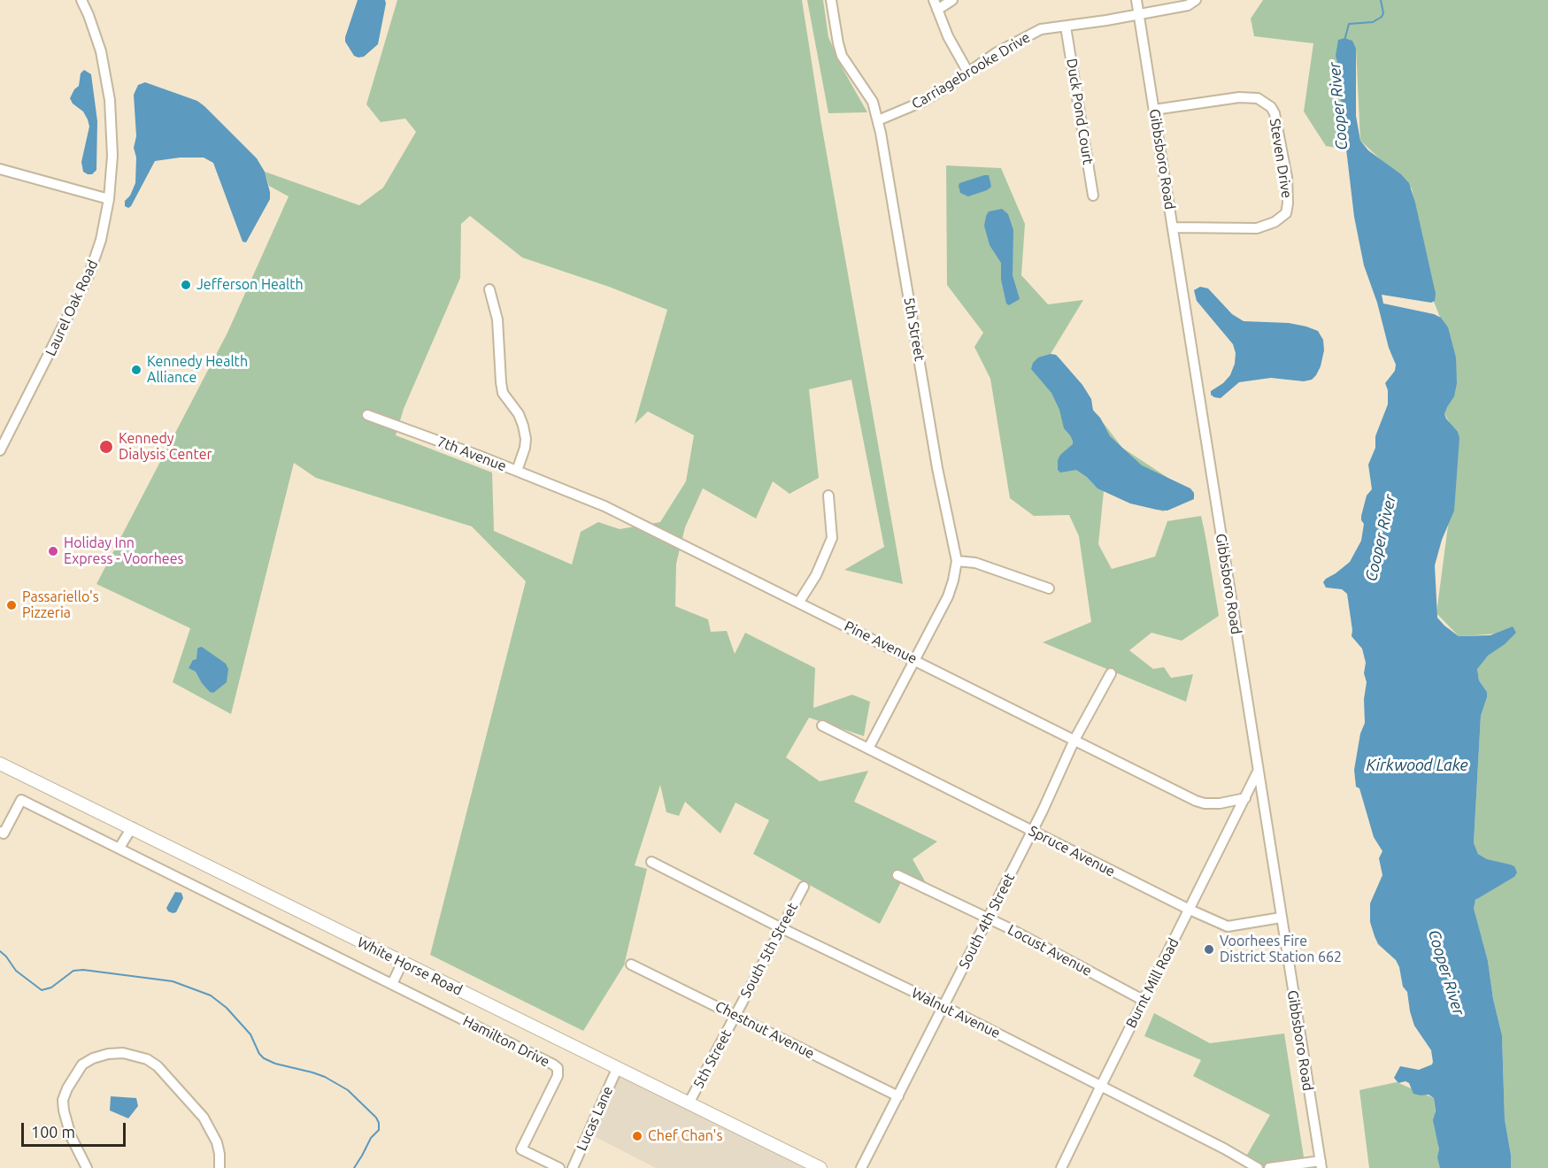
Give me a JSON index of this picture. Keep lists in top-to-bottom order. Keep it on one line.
{"streets":{"main road":["White Horse Road"],"street":["Carriagebrooke Drive","Duck Pond Court","Steven Drive","Gibbsboro Road","Laurel Oak Road","5th Street","7th Avenue","Pine Avenue","Spruce Avenue","South 4th Street","South 5th Street","Locust Avenue","Burnt Mill Road","Walnut Avenue","Chestnut Avenue","Hamilton Drive","Lucas Lane"]},"crossings":[["Carriagebrooke Drive","Duck Pond Court"],["Carriagebrooke Drive","Gibbsboro Road"],["Carriagebrooke Drive","5th Street"],["Steven Drive","Gibbsboro Road"],["Gibbsboro Road","Spruce Avenue"],["Gibbsboro Road","Burnt Mill Road"],["5th Street","Pine Avenue"],["5th Street","South 5th Street"],["5th Street","White Horse Road"],["5th Street","Chestnut Avenue"],["7th Avenue","Pine Avenue"],["Pine Avenue","South 4th Street"],["Pine Avenue","Burnt Mill Road"],["Spruce Avenue","South 4th Street"],["Spruce Avenue","Burnt Mill Road"],["South 4th Street","Locust Avenue"],["South 4th Street","Walnut Avenue"],["South 4th Street","Chestnut Avenue"],["South 5th Street","Walnut Avenue"],["South 5th Street","Chestnut Avenue"],["Locust Avenue","Burnt Mill Road"],["White Horse Road","Lucas Lane"],["Burnt Mill Road","Walnut Avenue"]],"water":["Cooper River","Kirkwood Lake"],"places":["Jefferson Health","Kennedy Health Alliance","Kennedy Dialysis Center","Holiday Inn Express - Voorhees","Passariello's Pizzeria","Voorhees Fire District Station 662","Chef Chan's"],"scale_bar":"100 m"}
